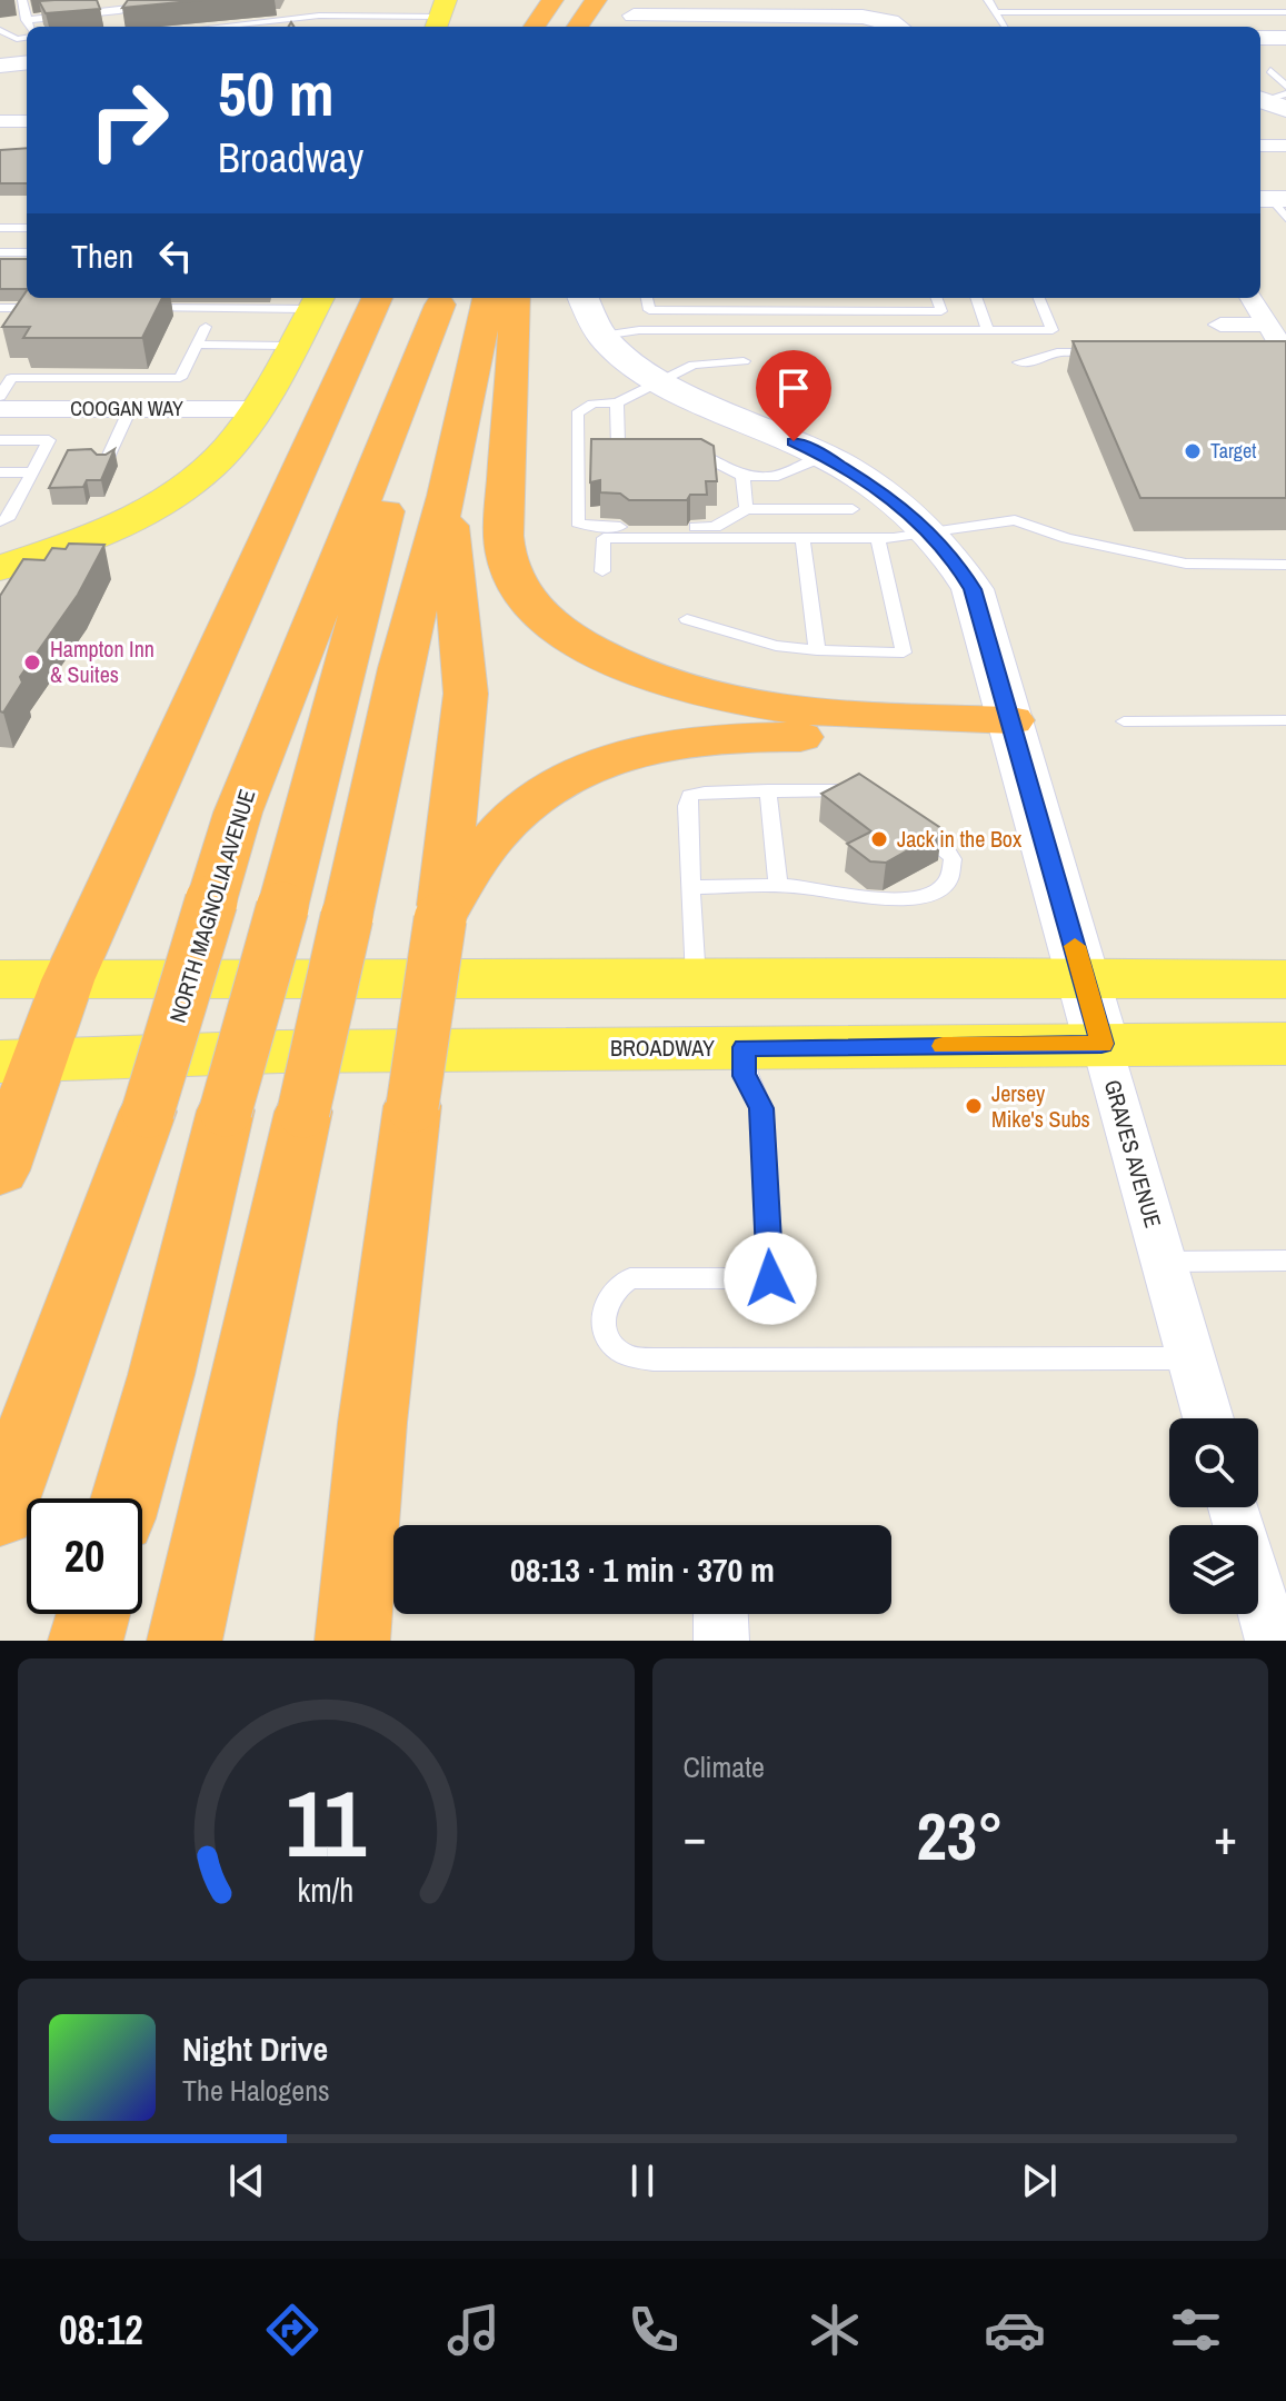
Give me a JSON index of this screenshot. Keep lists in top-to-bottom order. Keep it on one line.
{"streets":{"highway":["NORTH MAGNOLIA AVENUE"],"main road":["BROADWAY","GRAVES AVENUE"],"street":["COOGAN WAY"]},"crossings":[["BROADWAY","GRAVES AVENUE"]],"places":["Target","Hampton Inn & Suites","Jack in the Box","Jersey Mike's Subs"],"page":{"turn":["50 m","Broadway"],"then":"Then","limit":"20","trip":"08:13 · 1 min · 370 m","tile":"Climate","heat":["−","23°","+"],"song":["Night Drive","The Halogens"],"tabs":"08:12","gauge":["11","km/h"]}}
